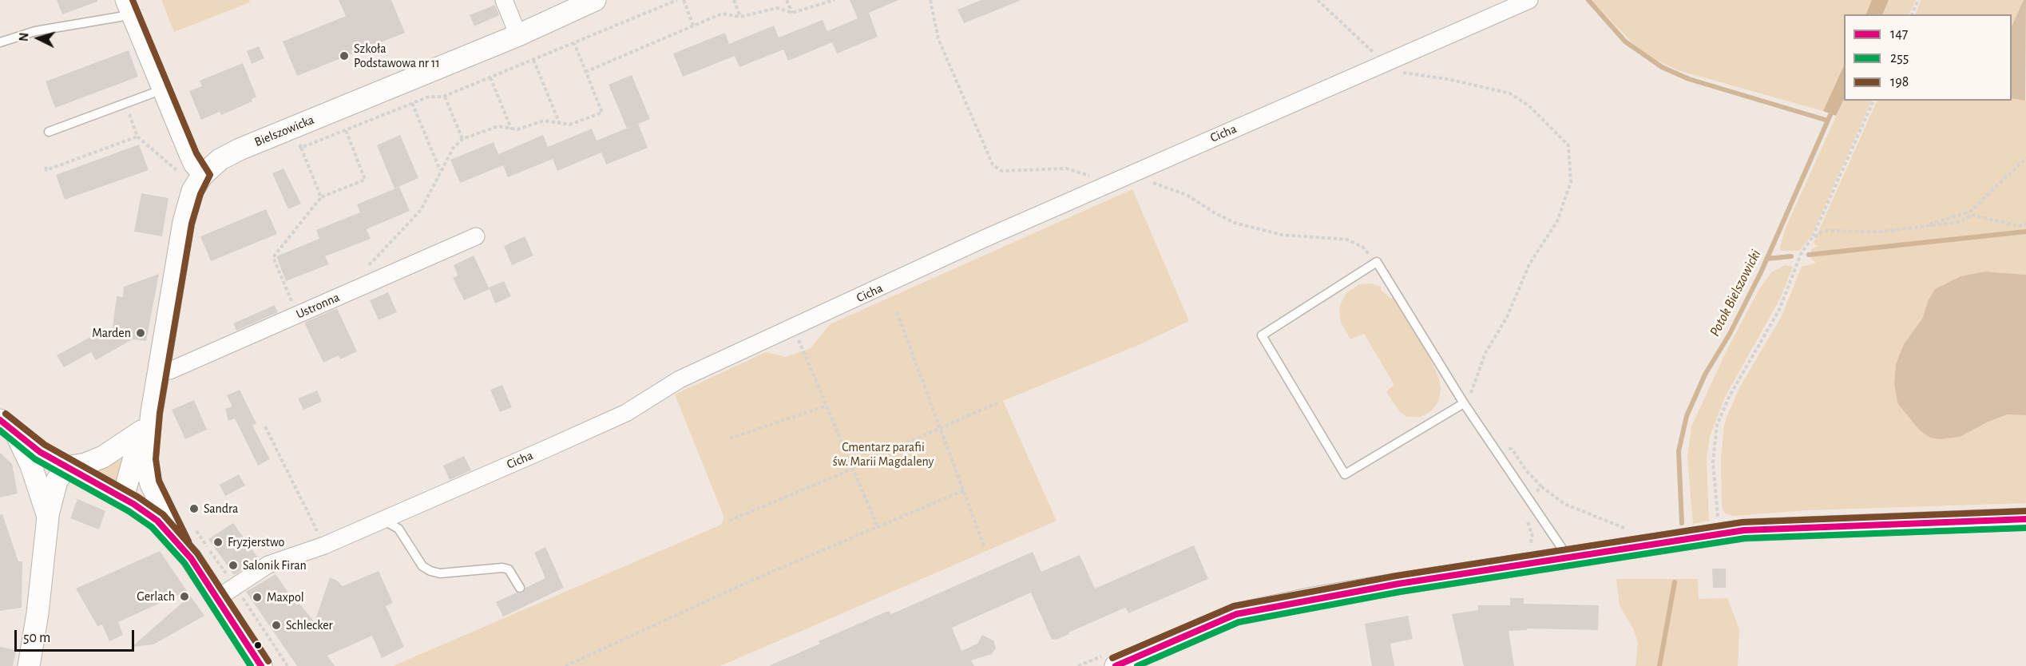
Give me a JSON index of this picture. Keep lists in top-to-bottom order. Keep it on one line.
{"streets":{"street":["Bielszowicka","Cicha","Ustronna"]},"crossings":[["Bielszowicka","Ustronna"]],"water":["Potok Bielszowicki"],"parks":["Cmentarz parafii św. Marii Magdaleny"],"places":["Szkoła Podstawowa nr 11","Marden","Sandra","Fryzjerstwo","Salonik Firan","Gerlach","Maxpol","Schlecker"],"lines":["transit line 198","transit line 147","transit line 255"],"legend":["147","255","198"],"scale_bar":"50 m","north":"left"}
